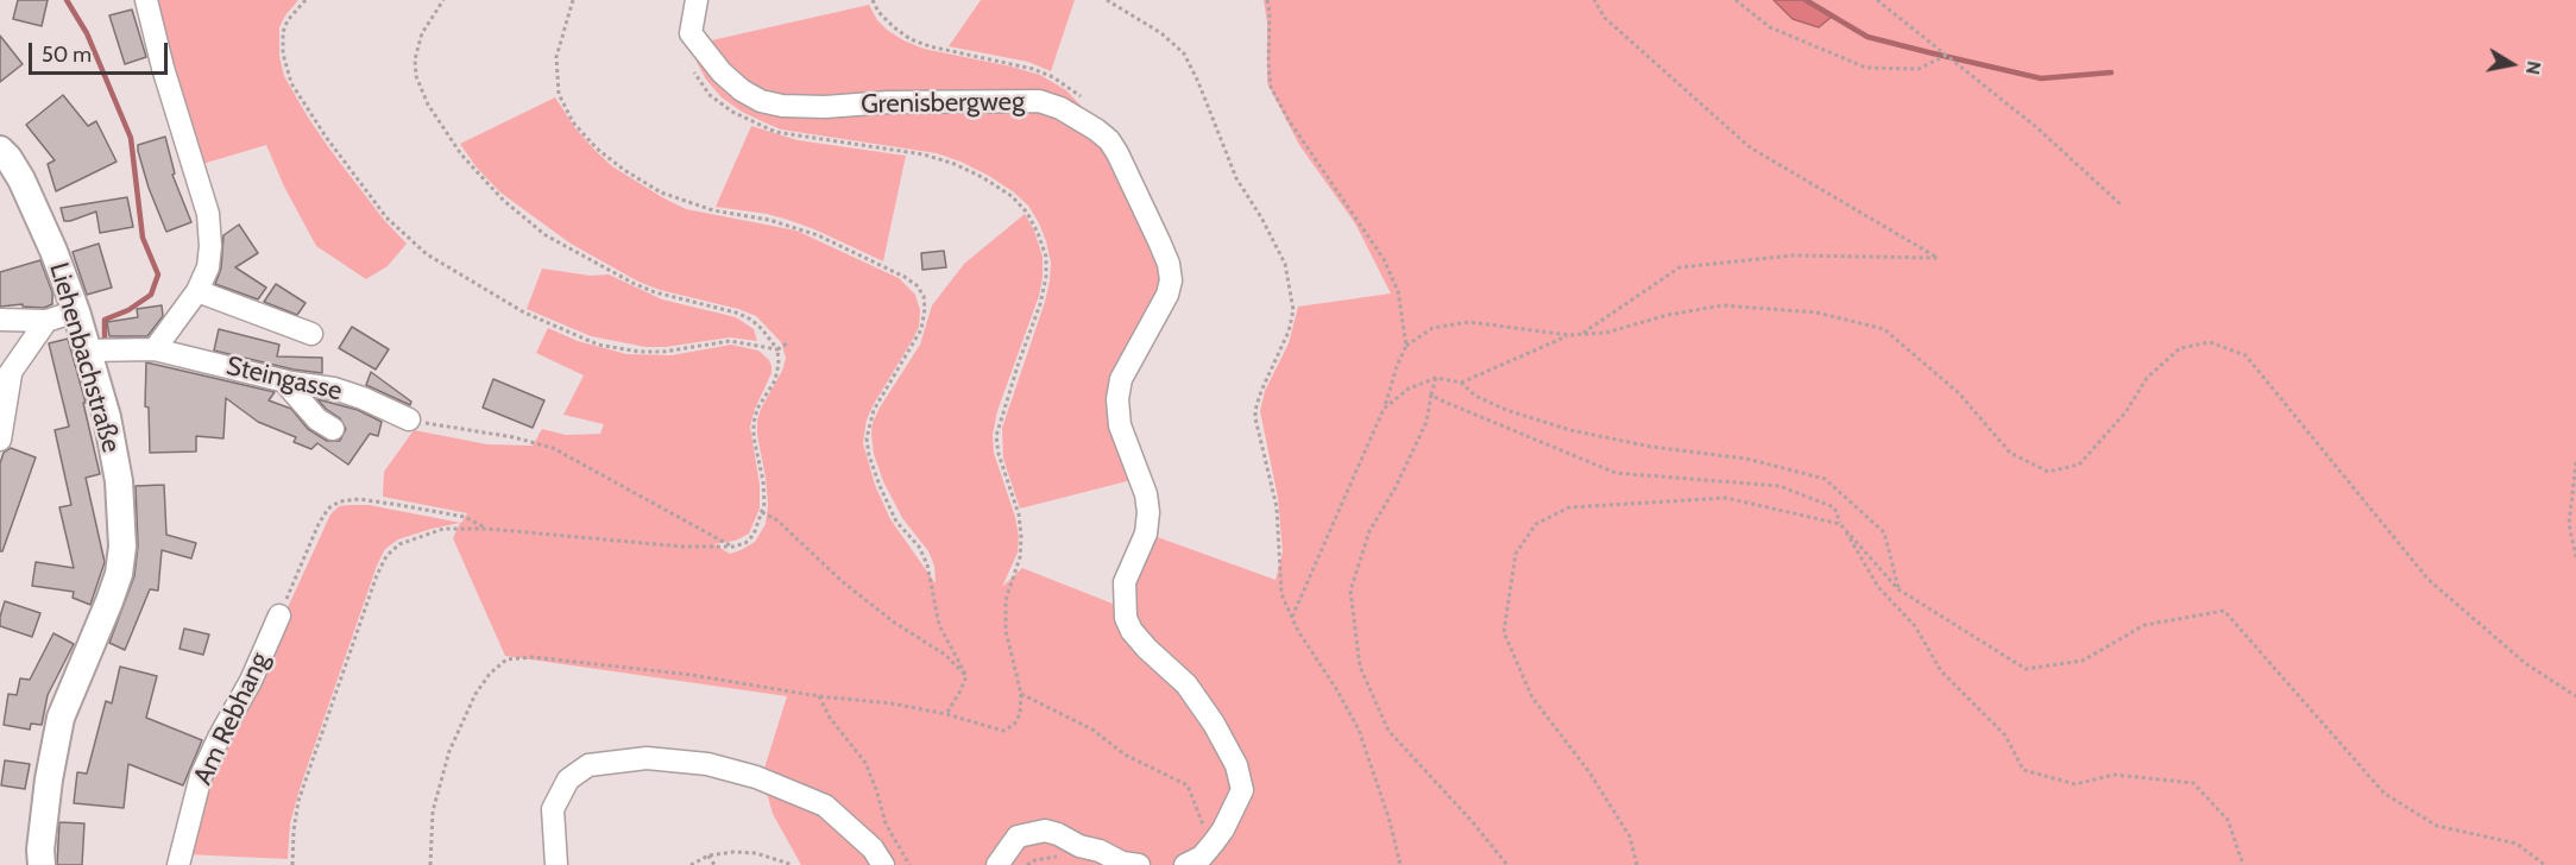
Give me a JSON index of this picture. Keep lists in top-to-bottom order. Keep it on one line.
{"streets":{"street":["Grenisbergweg","Liehenbachstraße","Steingasse","Am Rebhang"]},"scale_bar":"50 m","north":"right"}
